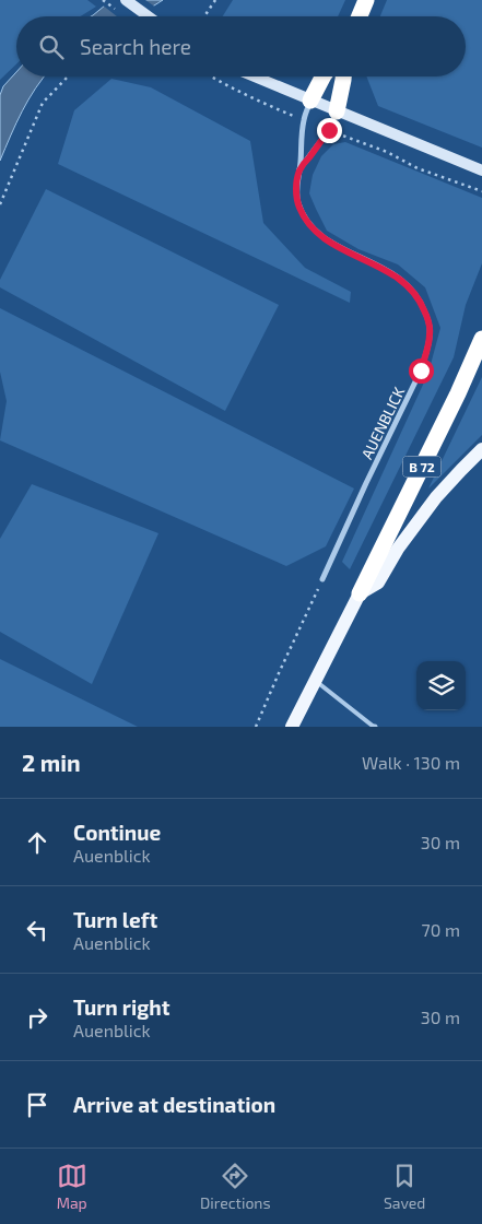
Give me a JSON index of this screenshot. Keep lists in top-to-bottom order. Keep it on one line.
{"streets":{"highway":["B 72"],"street":["AUENBLICK"]},"page":{"search":"Search here","heading":["2 min","Walk · 130 m"],"list":[["Continue","Auenblick","30 m"],["Turn left","Auenblick","70 m"],["Turn right","Auenblick","30 m"],"Arrive at destination"],"nav":["Map","Directions","Saved"]}}
